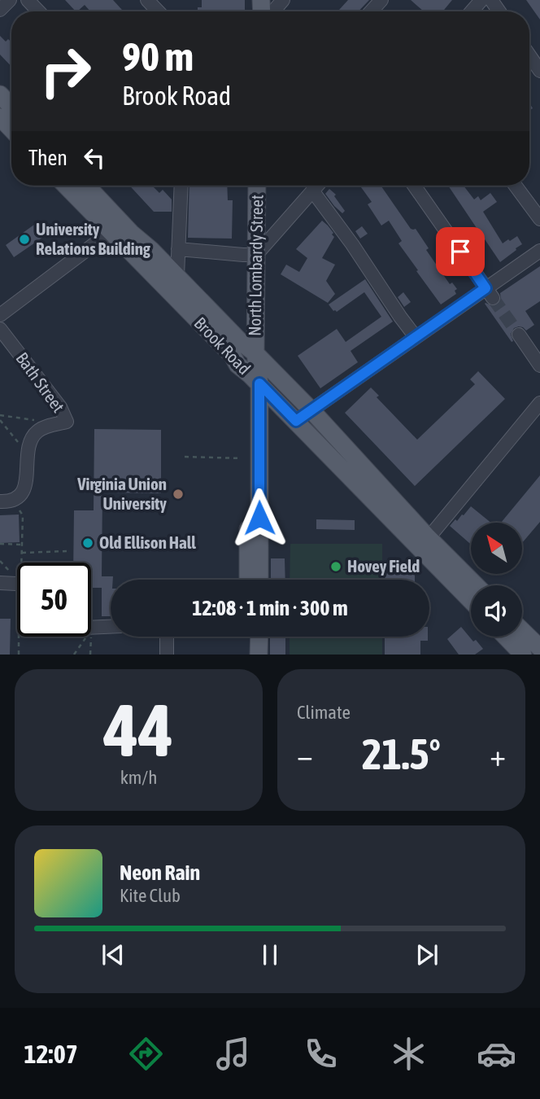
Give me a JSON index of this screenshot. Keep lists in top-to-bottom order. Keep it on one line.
{"streets":{"main road":["North Lombardy Street","Brook Road"],"street":["Bath Street"]},"crossings":[["North Lombardy Street","Brook Road"]],"places":["University Relations Building","Virginia Union University","Old Ellison Hall","Hovey Field"],"north":"top left","page":{"turn":["90 m","Brook Road"],"then":"Then","limit":"50","trip":"12:08 · 1 min · 300 m","tile":[["44","km/h"],"Climate"],"heat":["−","21.5°","+"],"song":["Neon Rain","Kite Club"],"tabs":"12:07"}}
